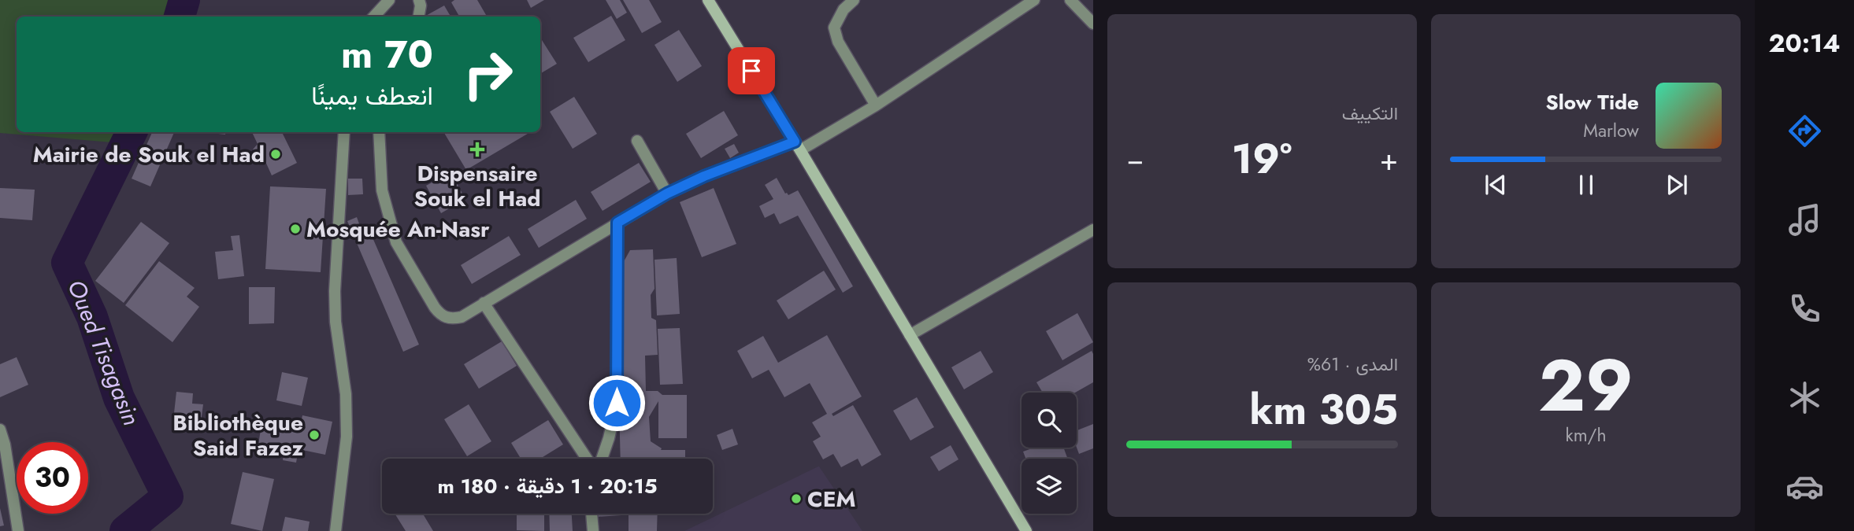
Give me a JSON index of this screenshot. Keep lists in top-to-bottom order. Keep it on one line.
{"water":["Oued Tisagasin"],"places":{"health":["Dispensaire Souk el Had"],"other":["Mairie de Souk el Had","Mosquée An-Nasr","Bibliothèque Said Fazez","CEM"]},"page":{"tabs":"20:14","tile":["التكييف",["29","km/h"],["المدى · 61%","305 km"]],"turn":["70 m","انعطف يمينًا"],"song":["Slow Tide","Marlow"],"heat":["−","19°","+"],"limit":"30","trip":"20:15 · 1 دقيقة · 180 m"}}
